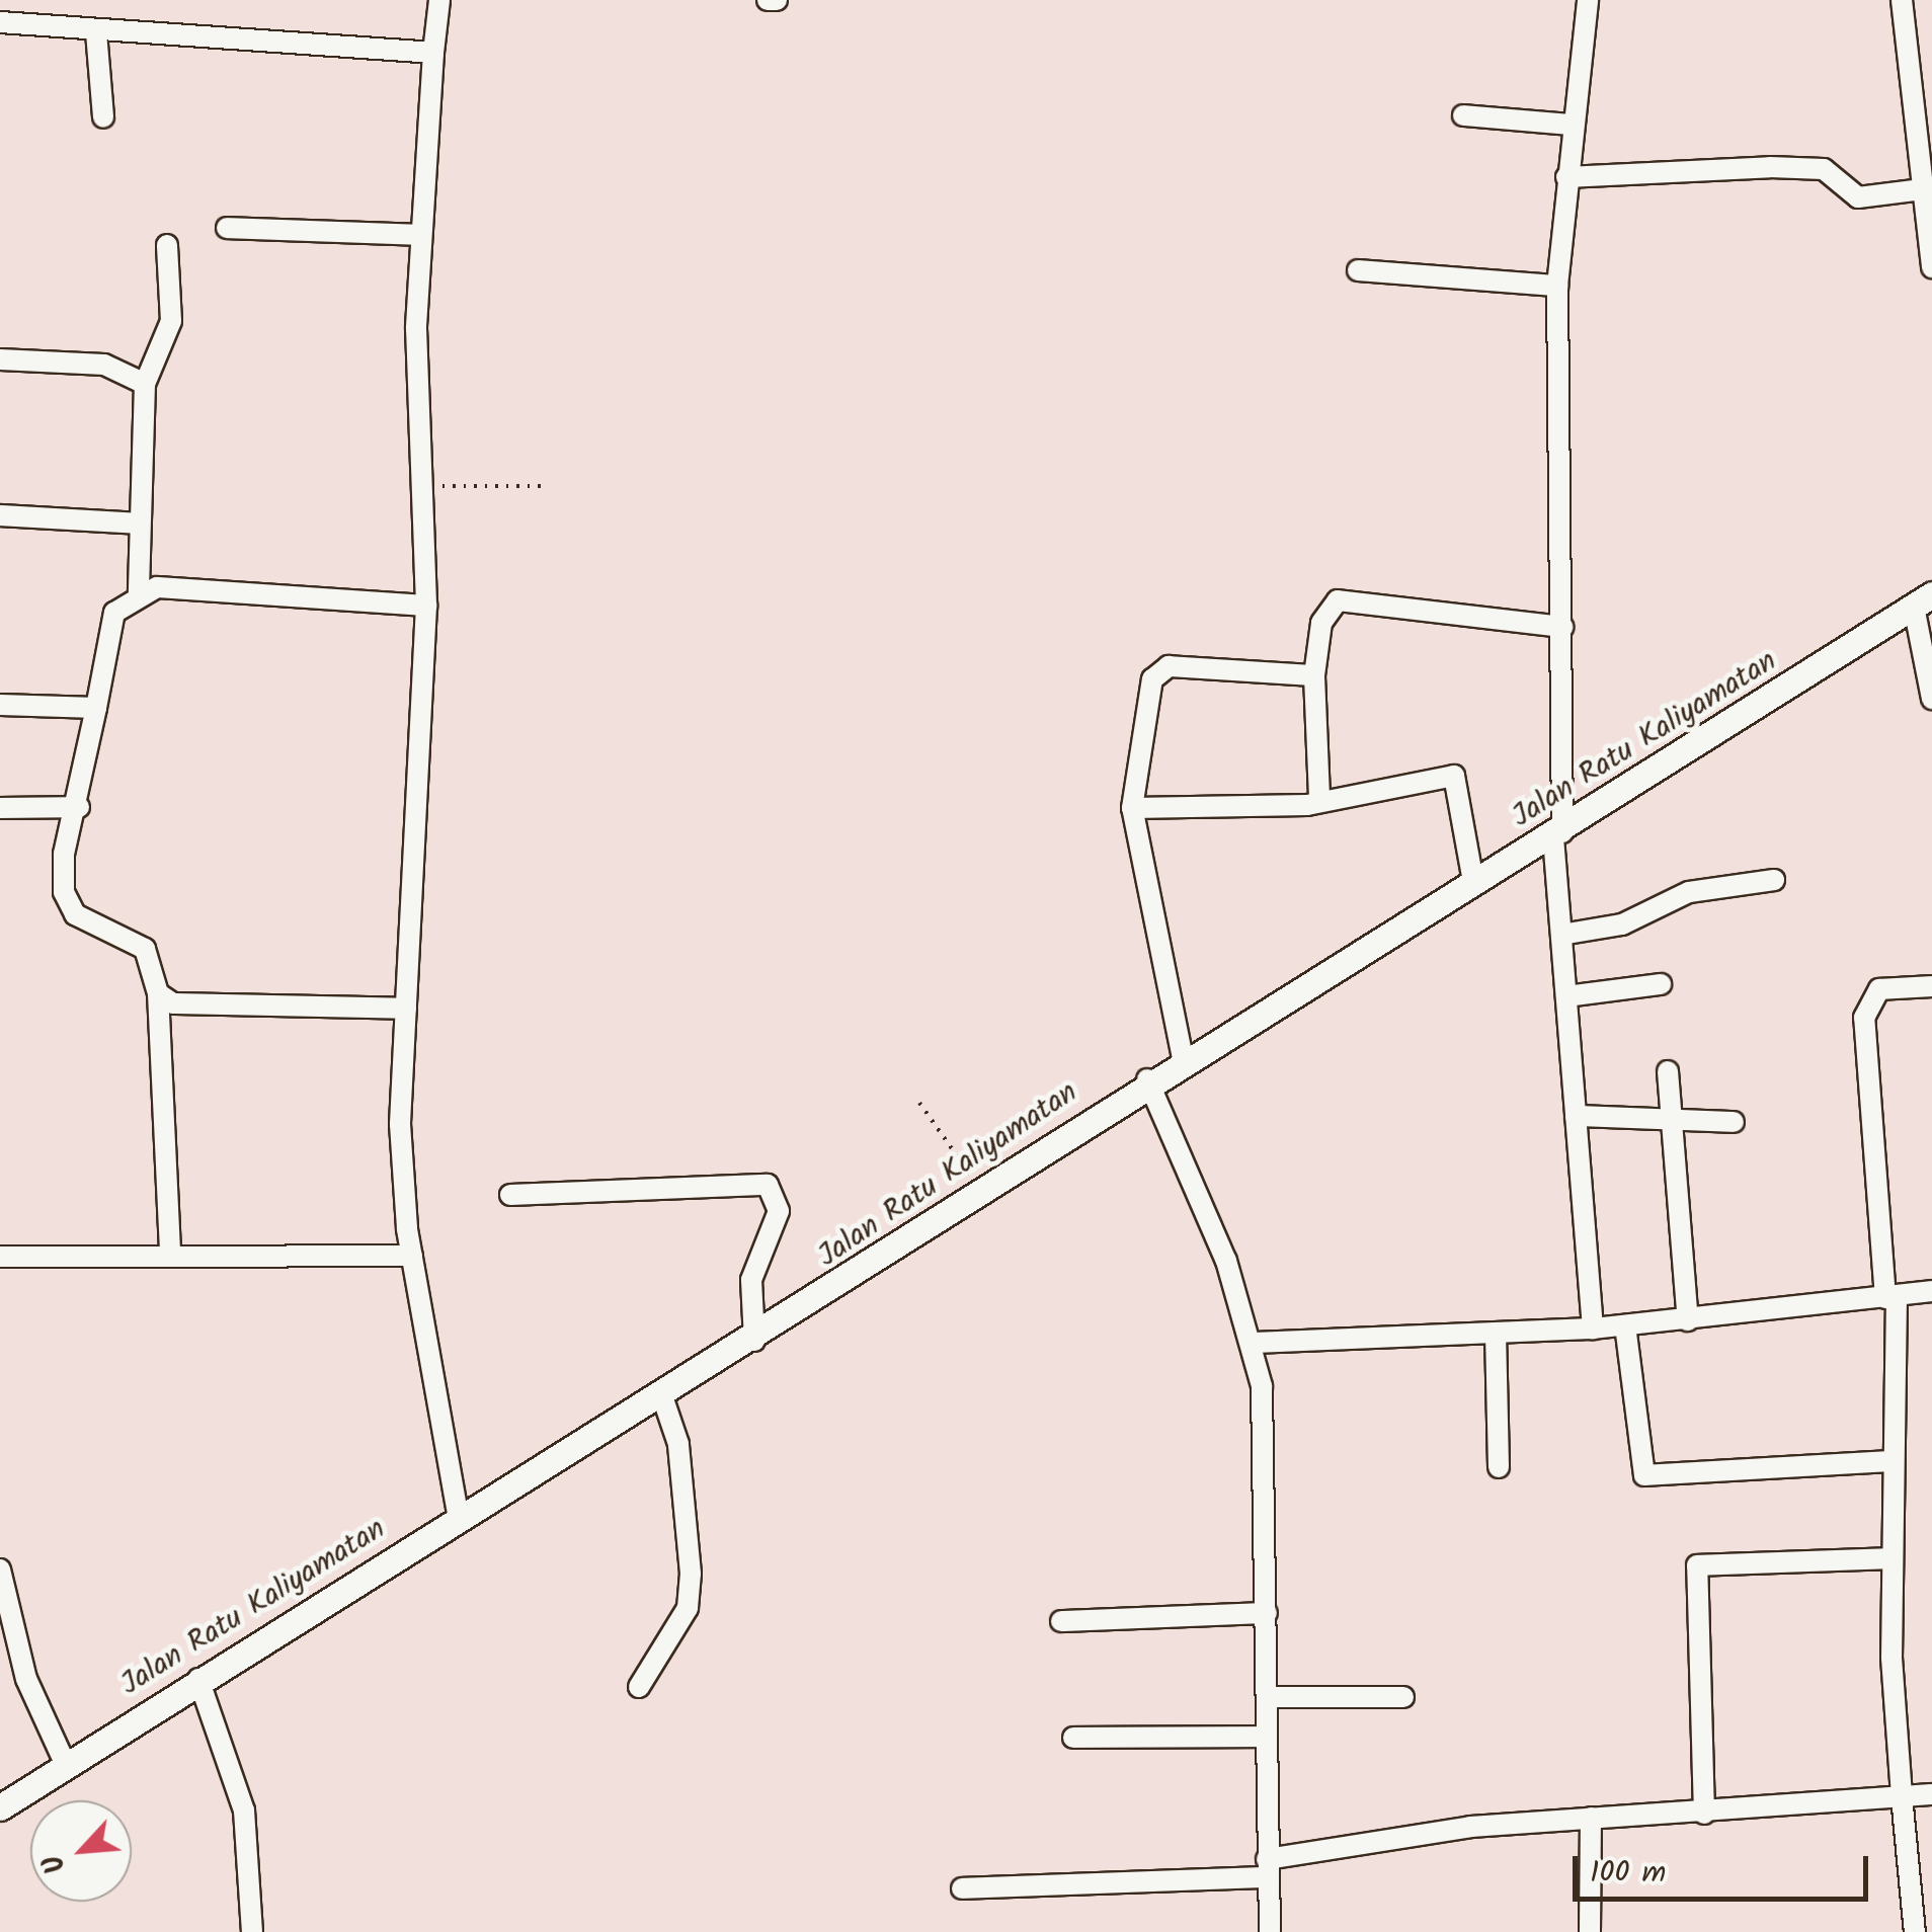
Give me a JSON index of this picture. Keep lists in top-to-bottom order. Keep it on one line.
{"streets":{"main road":["Jalan Ratu Kaliyamatan"]},"scale_bar":"100 m","north":"bottom left"}
